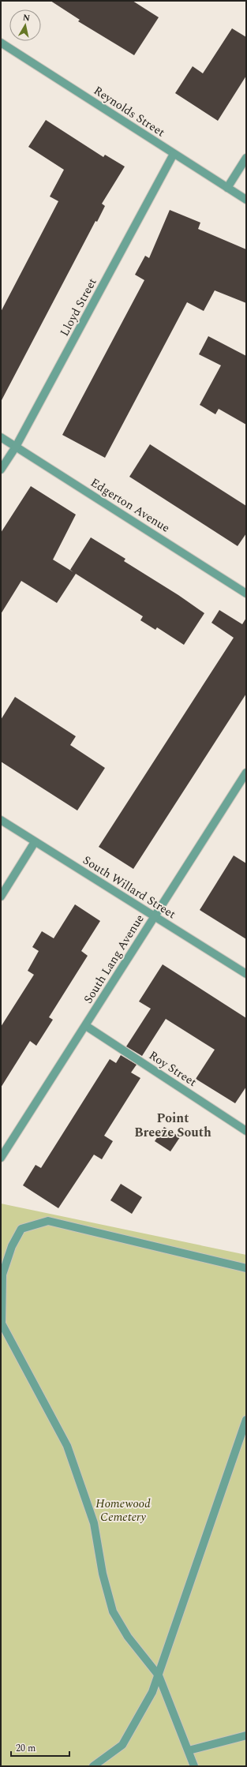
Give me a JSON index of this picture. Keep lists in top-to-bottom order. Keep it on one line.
{"streets":{"street":["Reynolds Street","Lloyd Street","Edgerton Avenue","South Willard Street","South Lang Avenue","Roy Street"]},"crossings":[["Reynolds Street","Lloyd Street"],["Lloyd Street","Edgerton Avenue"],["South Willard Street","South Lang Avenue"],["South Lang Avenue","Roy Street"]],"districts":["Point Breeze South"],"parks":["Homewood Cemetery"],"scale_bar":"20 m","north":"top"}
